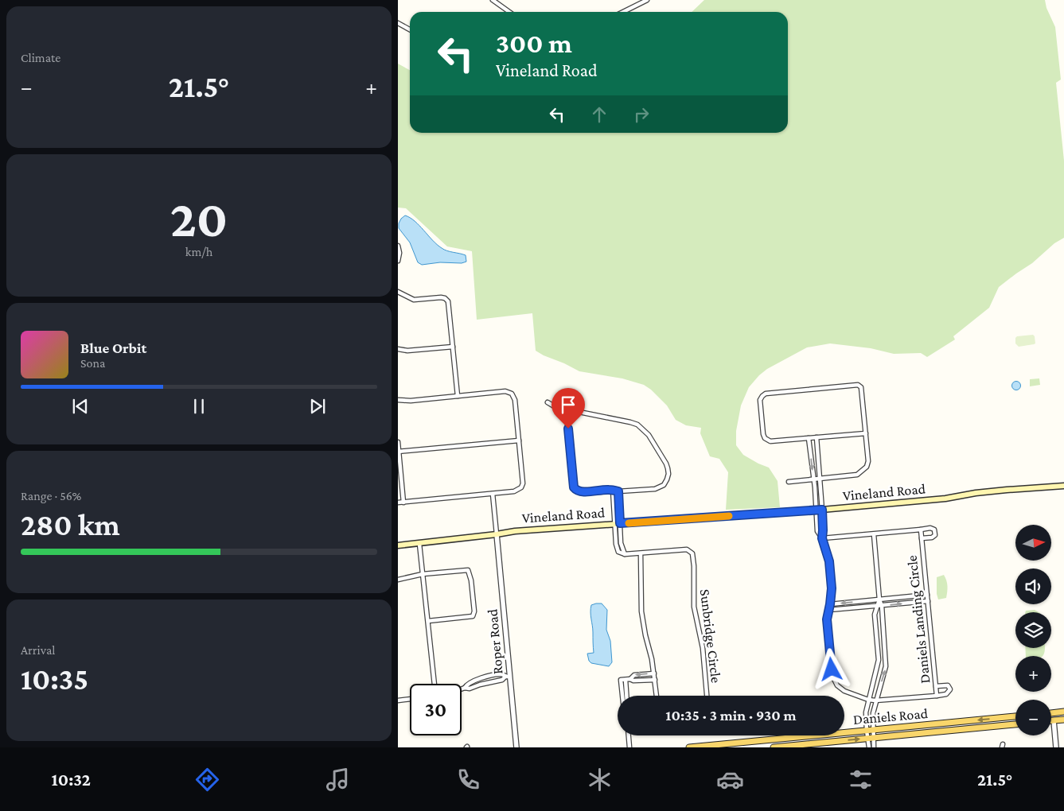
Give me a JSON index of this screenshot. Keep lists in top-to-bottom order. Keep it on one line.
{"streets":{"main road":["Vineland Road","Daniels Road"],"street":["Daniels Landing Circle","Sunbridge Circle","Roper Road"]},"crossings":[["Vineland Road","Daniels Landing Circle"],["Vineland Road","Roper Road"]],"north":"right","page":{"tile":["Climate",["20","km/h"],["Range · 56%","280 km"],["Arrival","10:35"]],"turn":["300 m","Vineland Road"],"heat":["−","21.5°","+"],"song":["Blue Orbit","Sona"],"map_buttons":["+","−"],"limit":"30","trip":"10:35 · 3 min · 930 m","tabs":["10:32","21.5°"]}}
